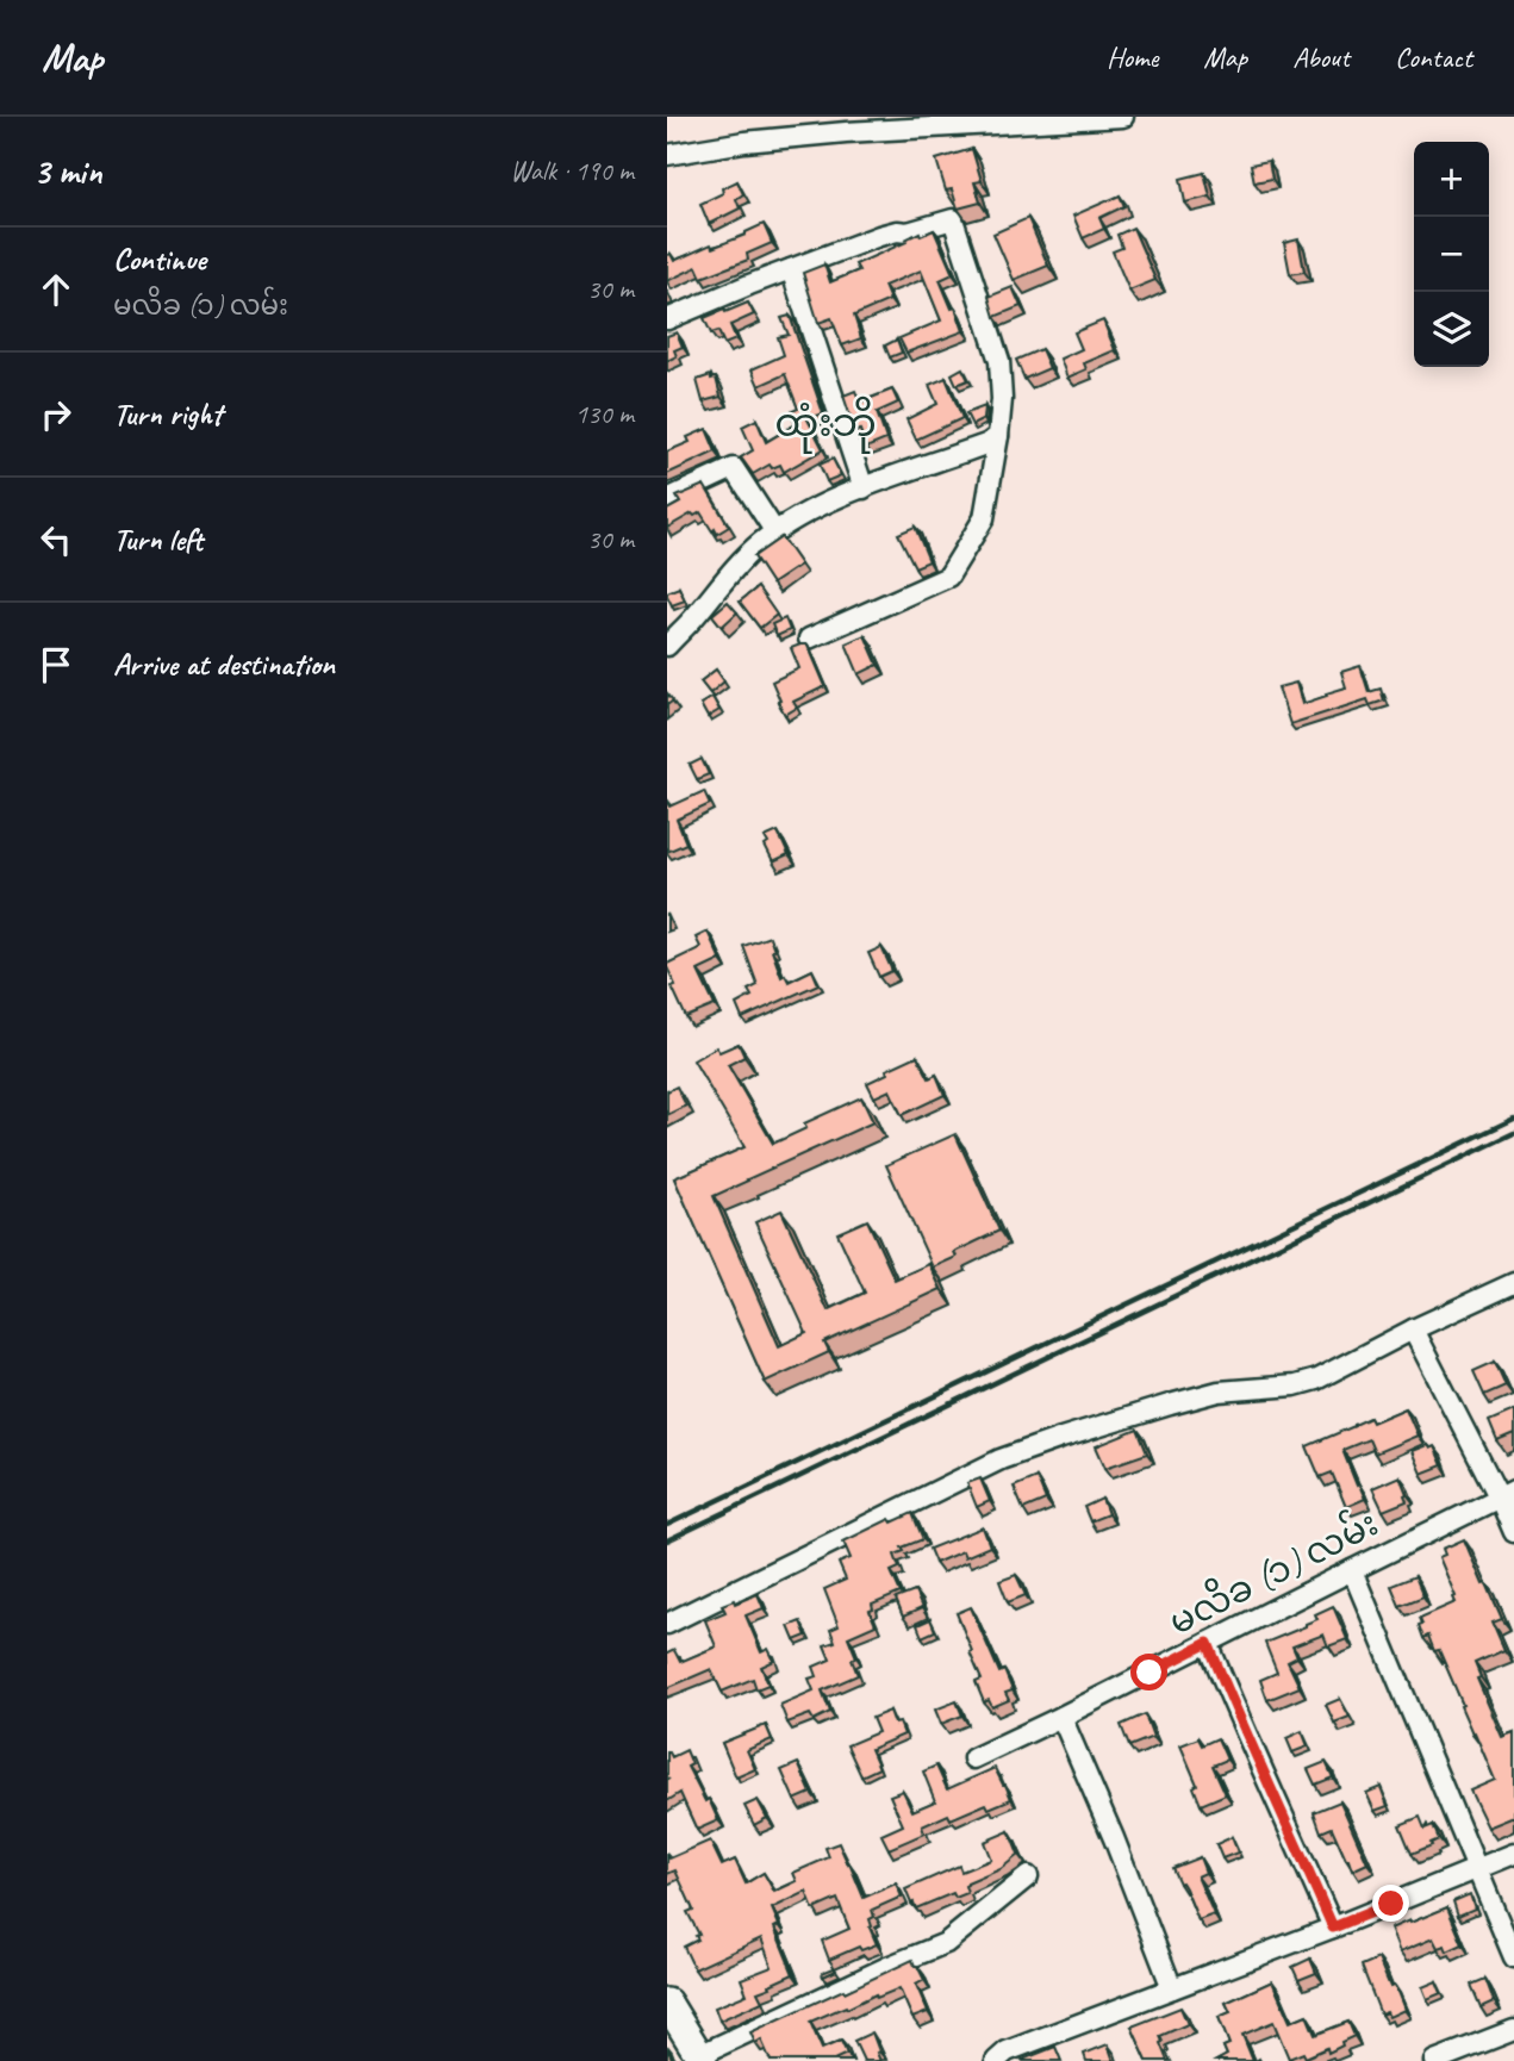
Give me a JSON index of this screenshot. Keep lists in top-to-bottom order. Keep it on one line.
{"streets":{"street":["မလိခ (၁) လမ်း"]},"districts":["ထုံးဘို"],"page":{"header":"Map","nav":["Home","Map","About","Contact"],"heading":["3 min","Walk · 190 m"],"map_buttons":["+","−"],"list":[["Continue","မလိခ (၁) လမ်း","30 m"],["Turn right","130 m"],["Turn left","30 m"],"Arrive at destination"]}}
